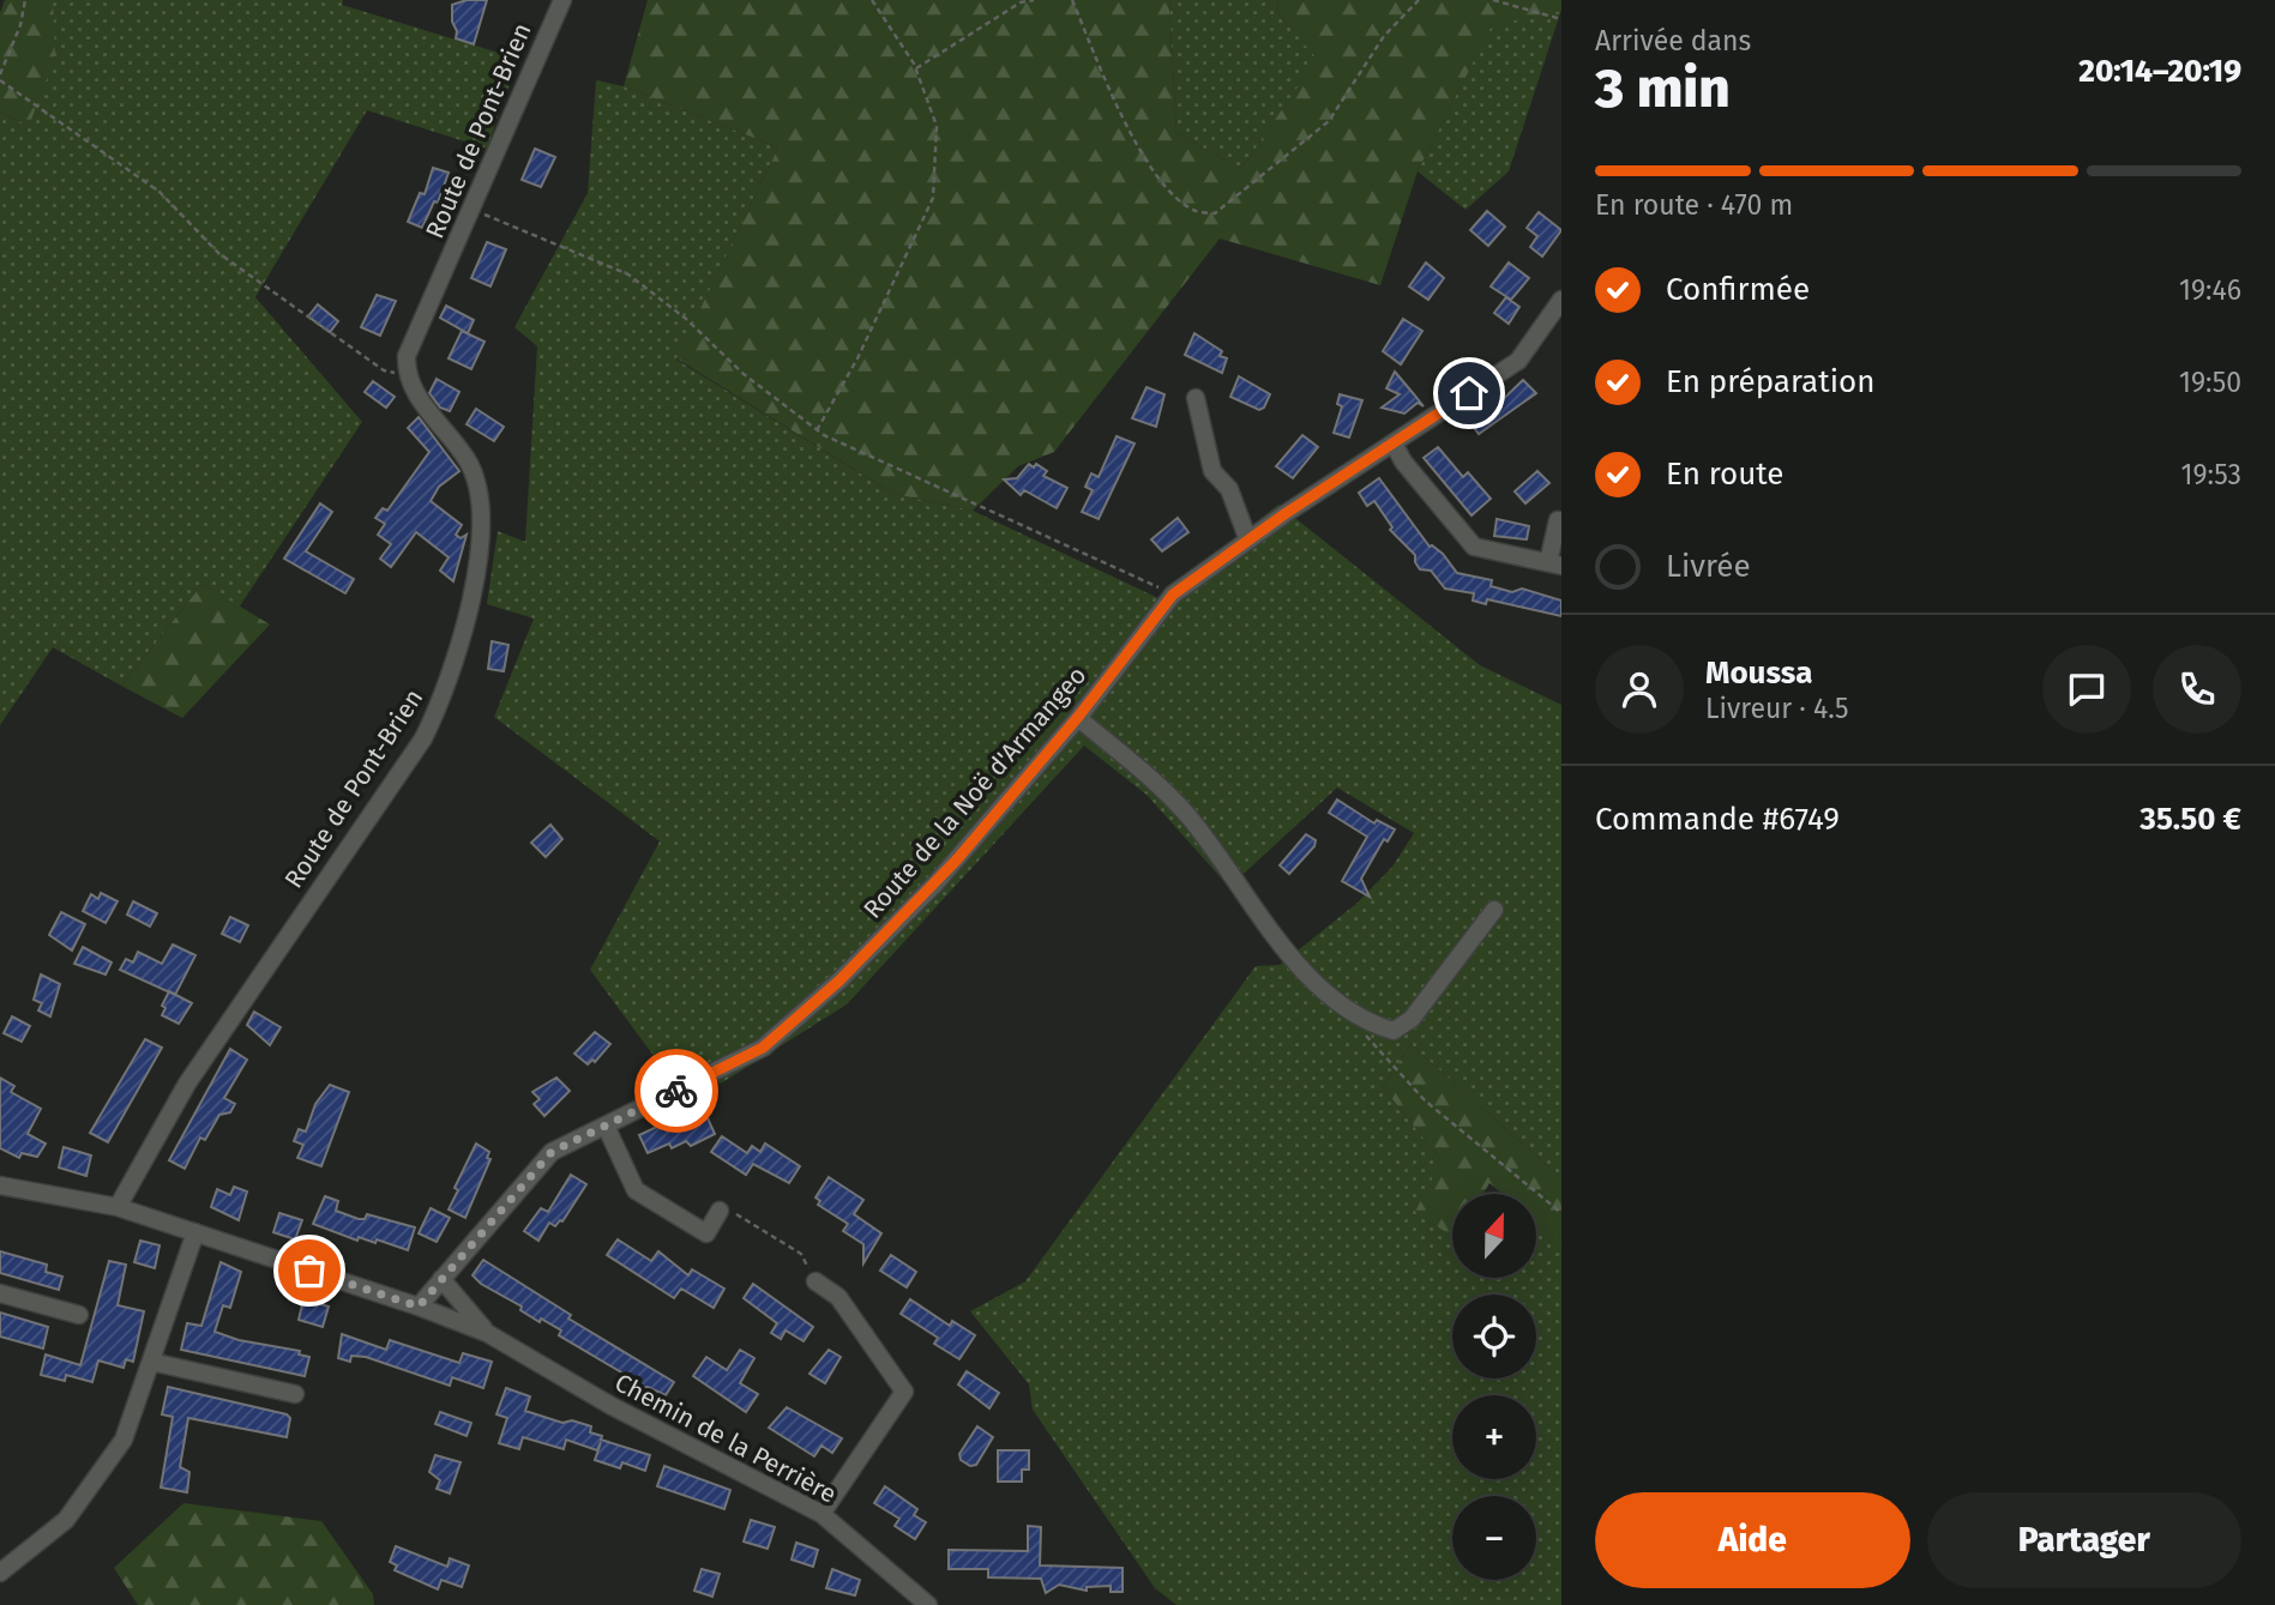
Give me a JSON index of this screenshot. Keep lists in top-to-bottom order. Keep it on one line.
{"streets":{"street":["Route de Pont-Brien","Route de la Noë d'Armangeo","Chemin de la Perrière"]},"crossings":[["Route de Pont-Brien","Chemin de la Perrière"],["Route de la Noë d'Armangeo","Chemin de la Perrière"]],"north":"top","page":{"heading":["3 min","Arrivée dans","20:14–20:19"],"panel":["Moussa","Livreur · 4.5","Commande #6749","35.50 €"],"bar":"En route · 470 m","list":[["Confirmée","19:46"],["En préparation","19:50"],["En route","19:53"],"Livrée"],"map_buttons":["+","−"],"buttons":["Aide","Partager"]}}
